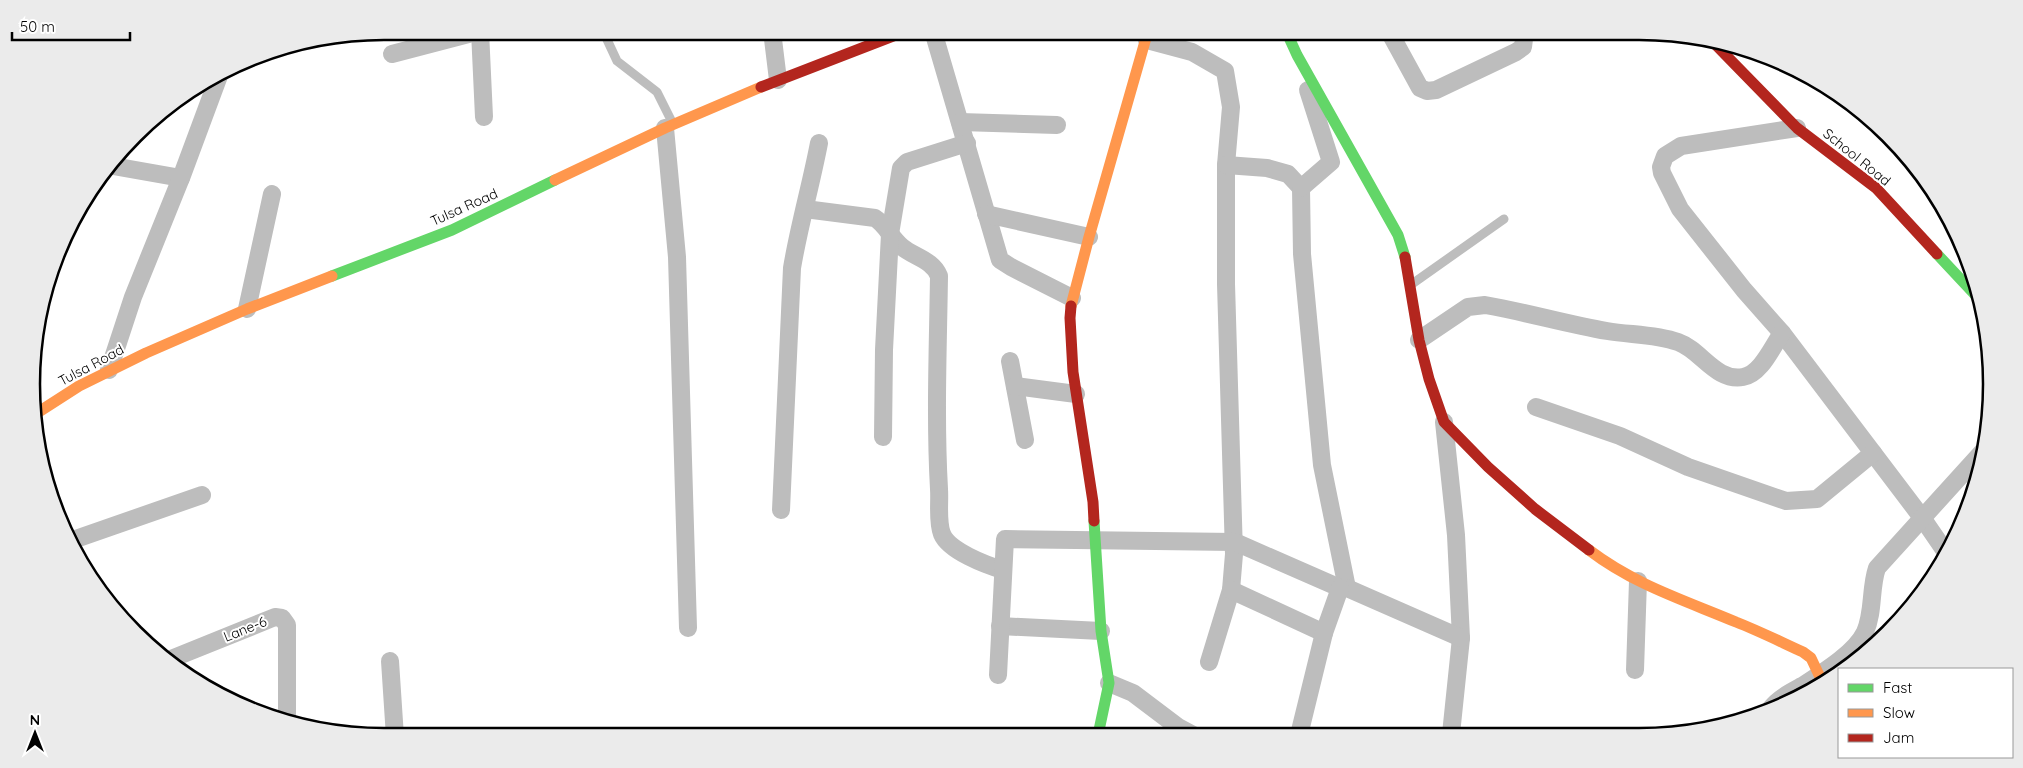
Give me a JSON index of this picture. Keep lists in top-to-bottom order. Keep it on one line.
{"streets":{"street":["School Road","Tulsa Road","Lane-6"]},"legend":["Fast","Slow","Jam"],"scale_bar":"50 m","north":"top"}
